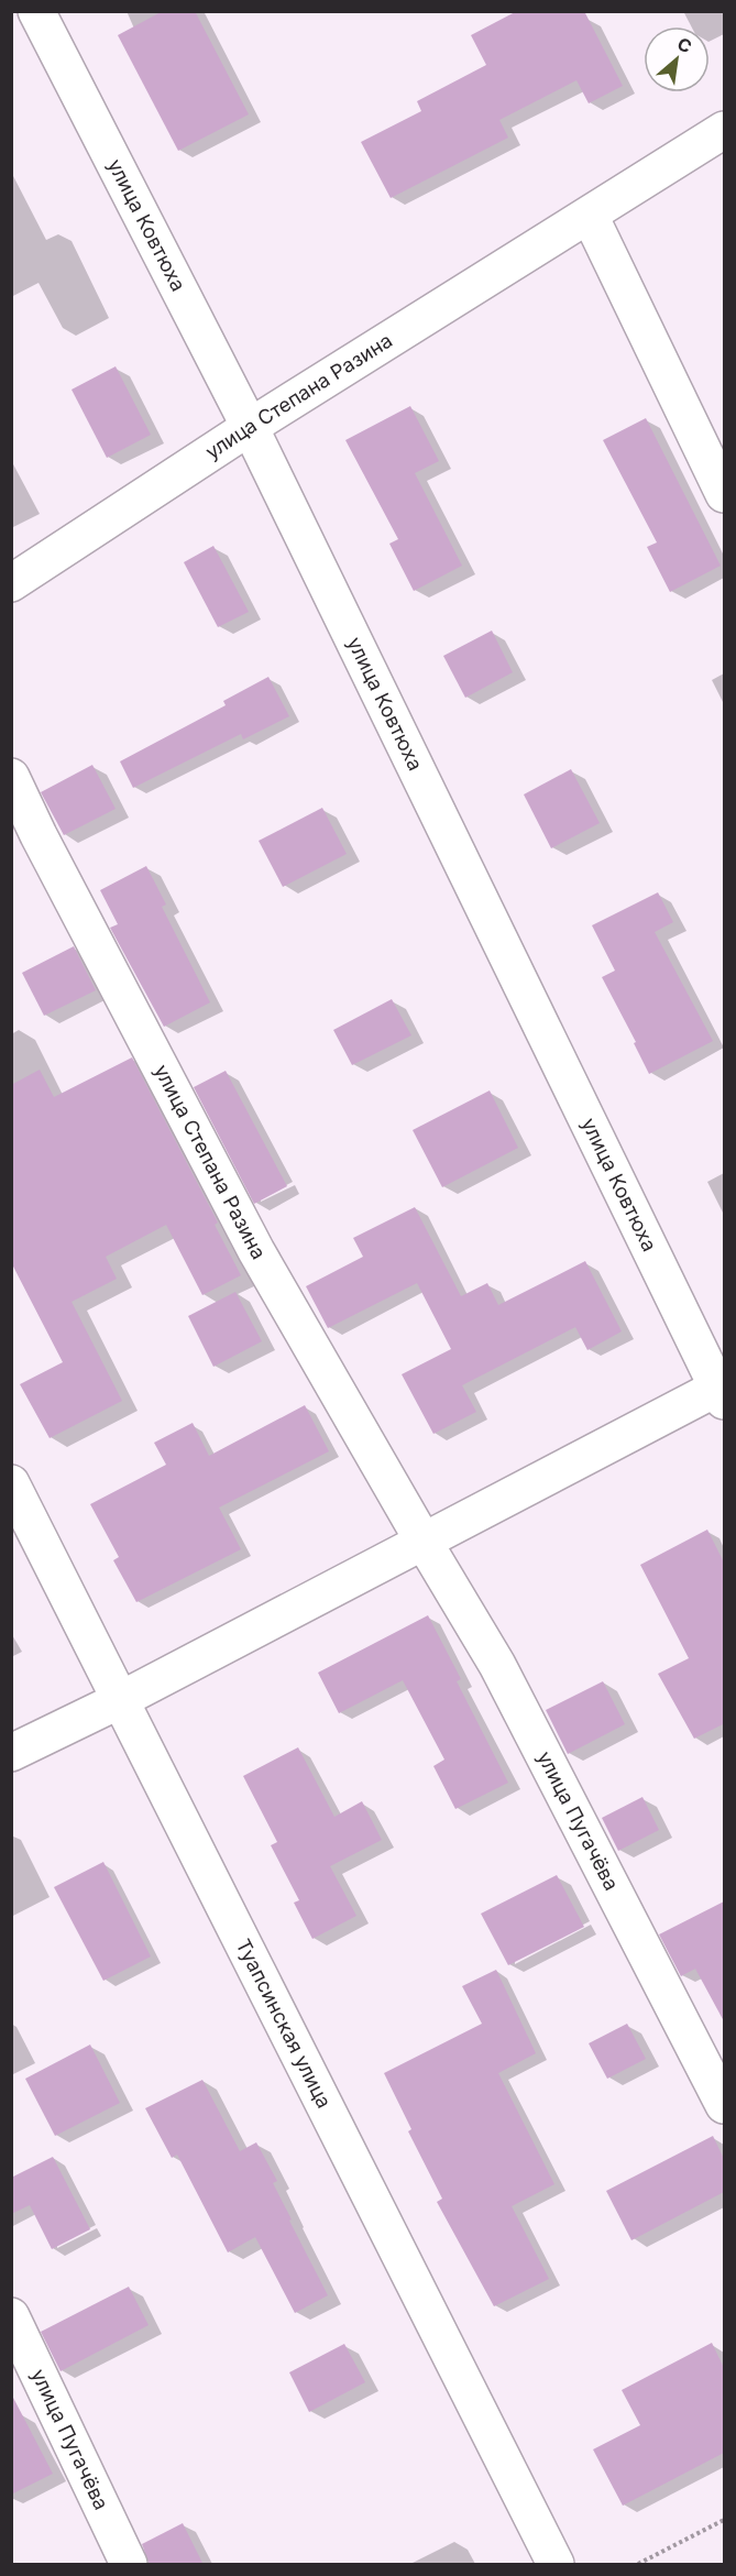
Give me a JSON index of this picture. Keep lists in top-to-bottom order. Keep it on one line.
{"streets":{"street":["улица Ковтюха","улица Степана Разина","улица Пугачёва","Туапсинская улица"]},"crossings":[["улица Ковтюха","улица Степана Разина"],["улица Степана Разина","улица Пугачёва"]],"north":"top right"}
